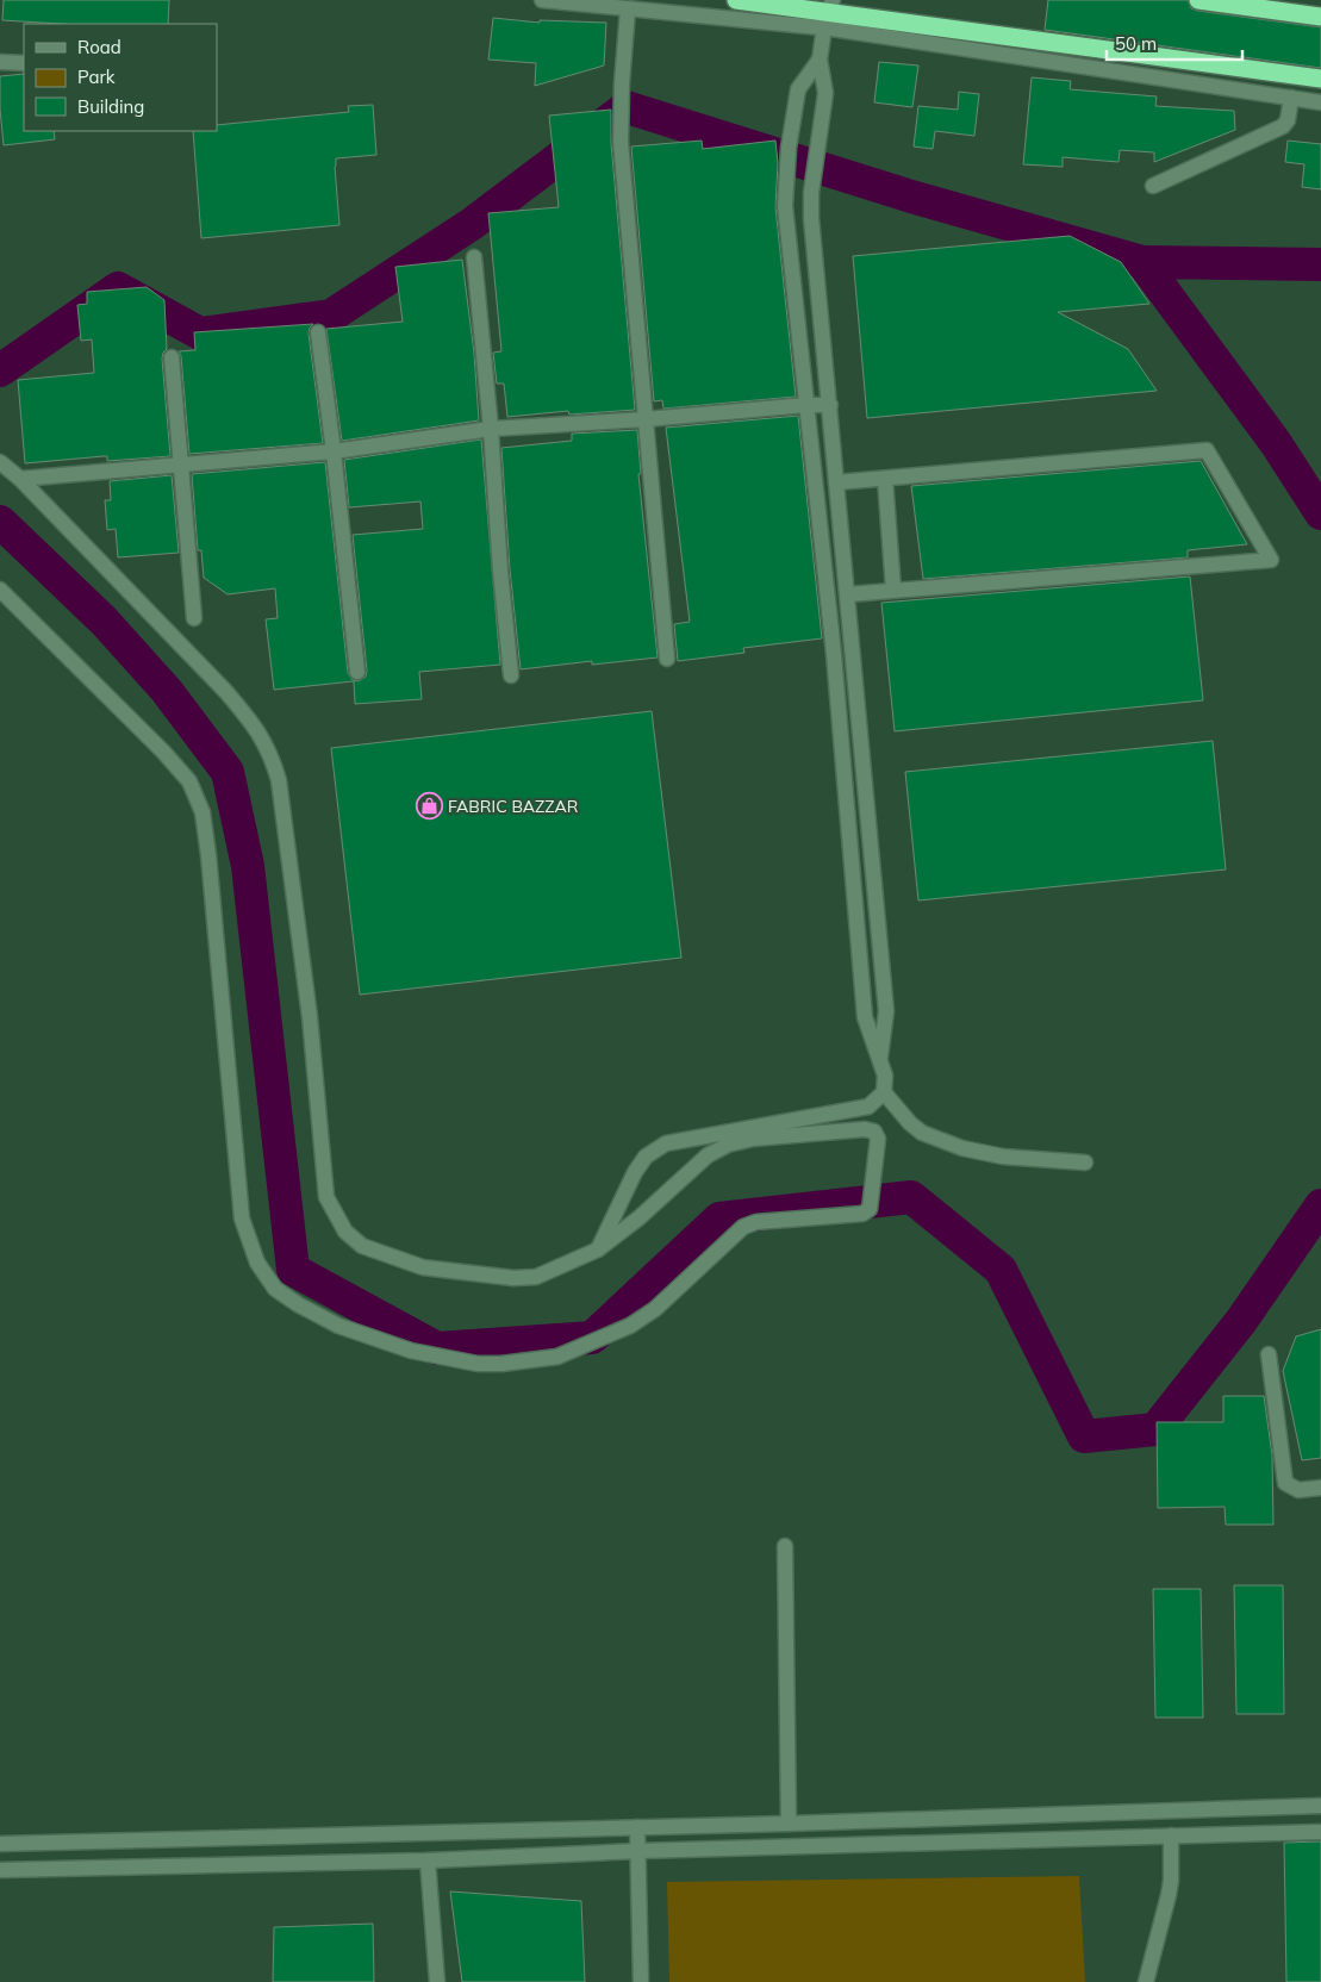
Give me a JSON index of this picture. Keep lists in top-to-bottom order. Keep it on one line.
{"places":{"shop":["FABRIC BAZZAR"]},"legend":["Road","Park","Building"],"scale_bar":"50 m"}
